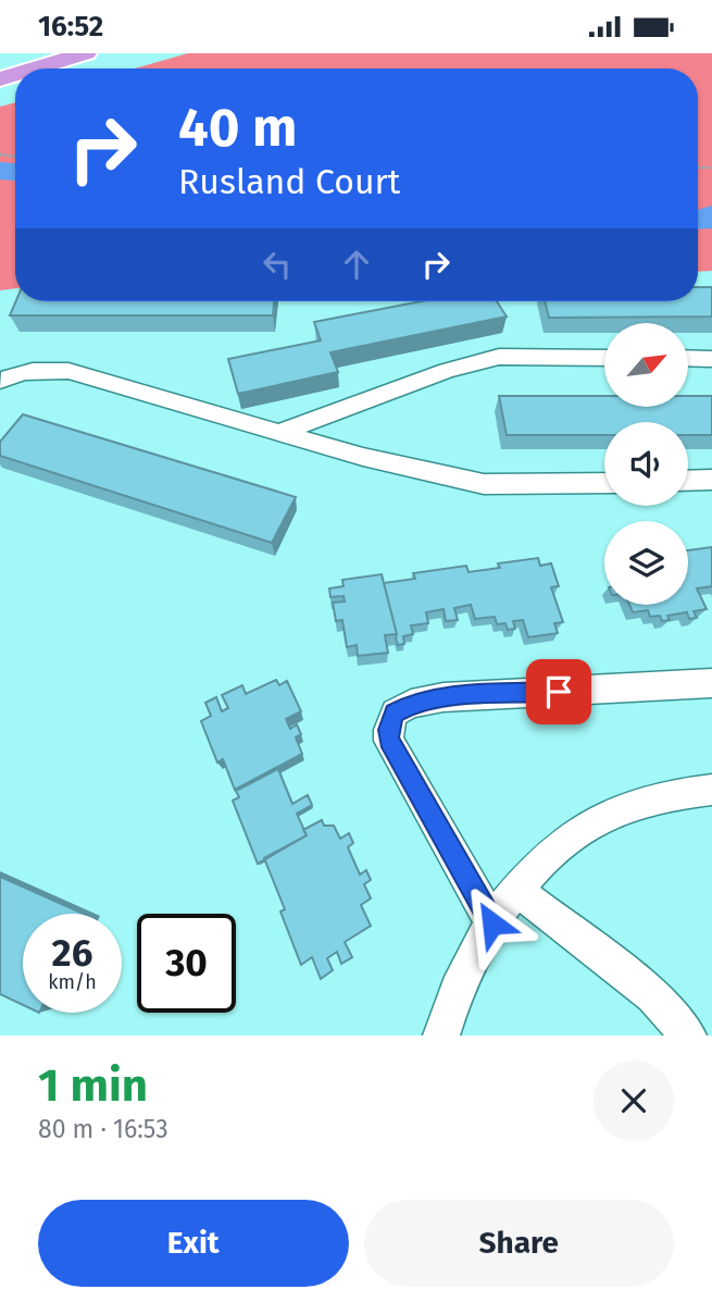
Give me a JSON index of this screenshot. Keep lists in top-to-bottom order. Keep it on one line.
{"north":"top right","page":{"status":"16:52","turn":["40 m","Rusland Court"],"speed":"26 km/h","limit":"30","heading":["1 min","80 m · 16:53"],"buttons":["Exit","Share"]}}
